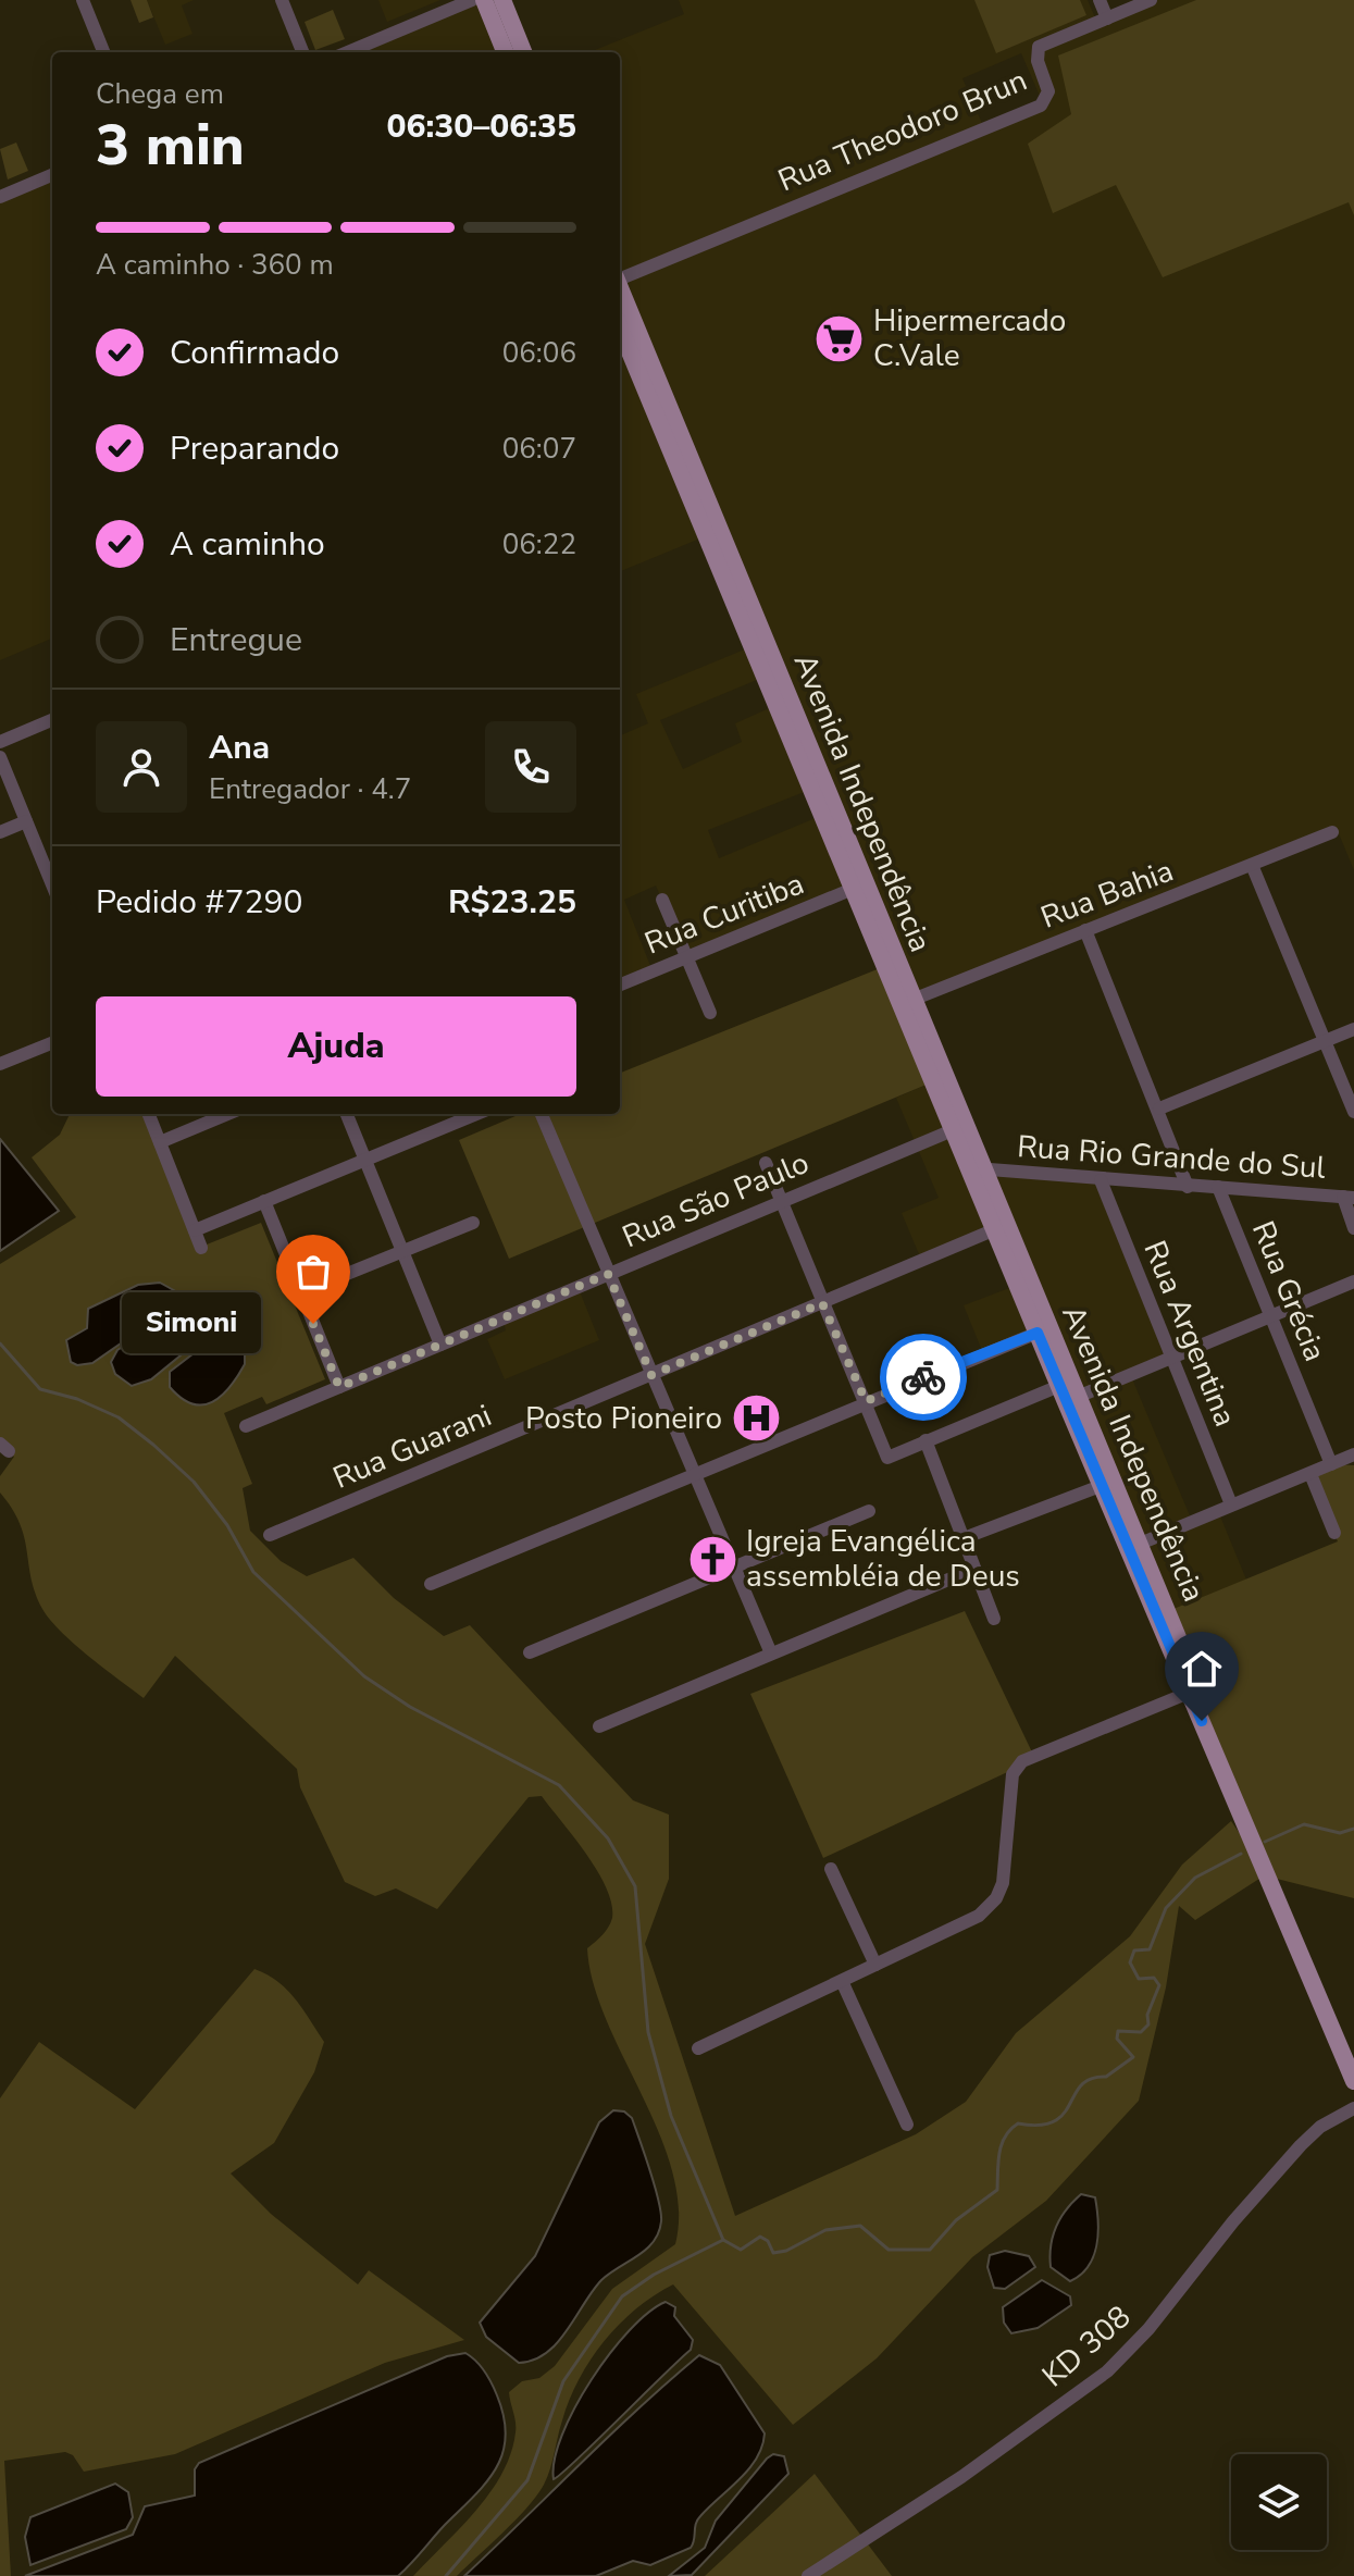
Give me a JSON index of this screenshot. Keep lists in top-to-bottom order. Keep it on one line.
{"streets":{"main road":["Avenida Independência"],"street":["Rua Theodoro Brun","Rua Bahia","Rua Curitiba","Rua Rio Grande do Sul","Rua São Paulo","Rua Grécia","Rua Argentina","Rua Guarani","KD 308"]},"crossings":[["Avenida Independência","Rua Bahia"],["Avenida Independência","Rua Curitiba"],["Avenida Independência","Rua Rio Grande do Sul"],["Avenida Independência","Rua São Paulo"],["Avenida Independência","Rua Guarani"],["Rua Rio Grande do Sul","Rua Grécia"],["Rua Rio Grande do Sul","Rua Argentina"]],"places":{"supermarket":["Hipermercado C.Vale"],"other":["Simoni"],"hospital":["Posto Pioneiro"],"church":["Igreja Evangélica assembléia de Deus"]},"page":{"heading":["3 min","Chega em","06:30–06:35"],"panel":["Ana","Entregador · 4.7","Pedido #7290","R$23.25"],"bar":"A caminho · 360 m","list":[["Confirmado","06:06"],["Preparando","06:07"],["A caminho","06:22"],"Entregue"],"buttons":"Ajuda","bubble":"Simoni"}}
